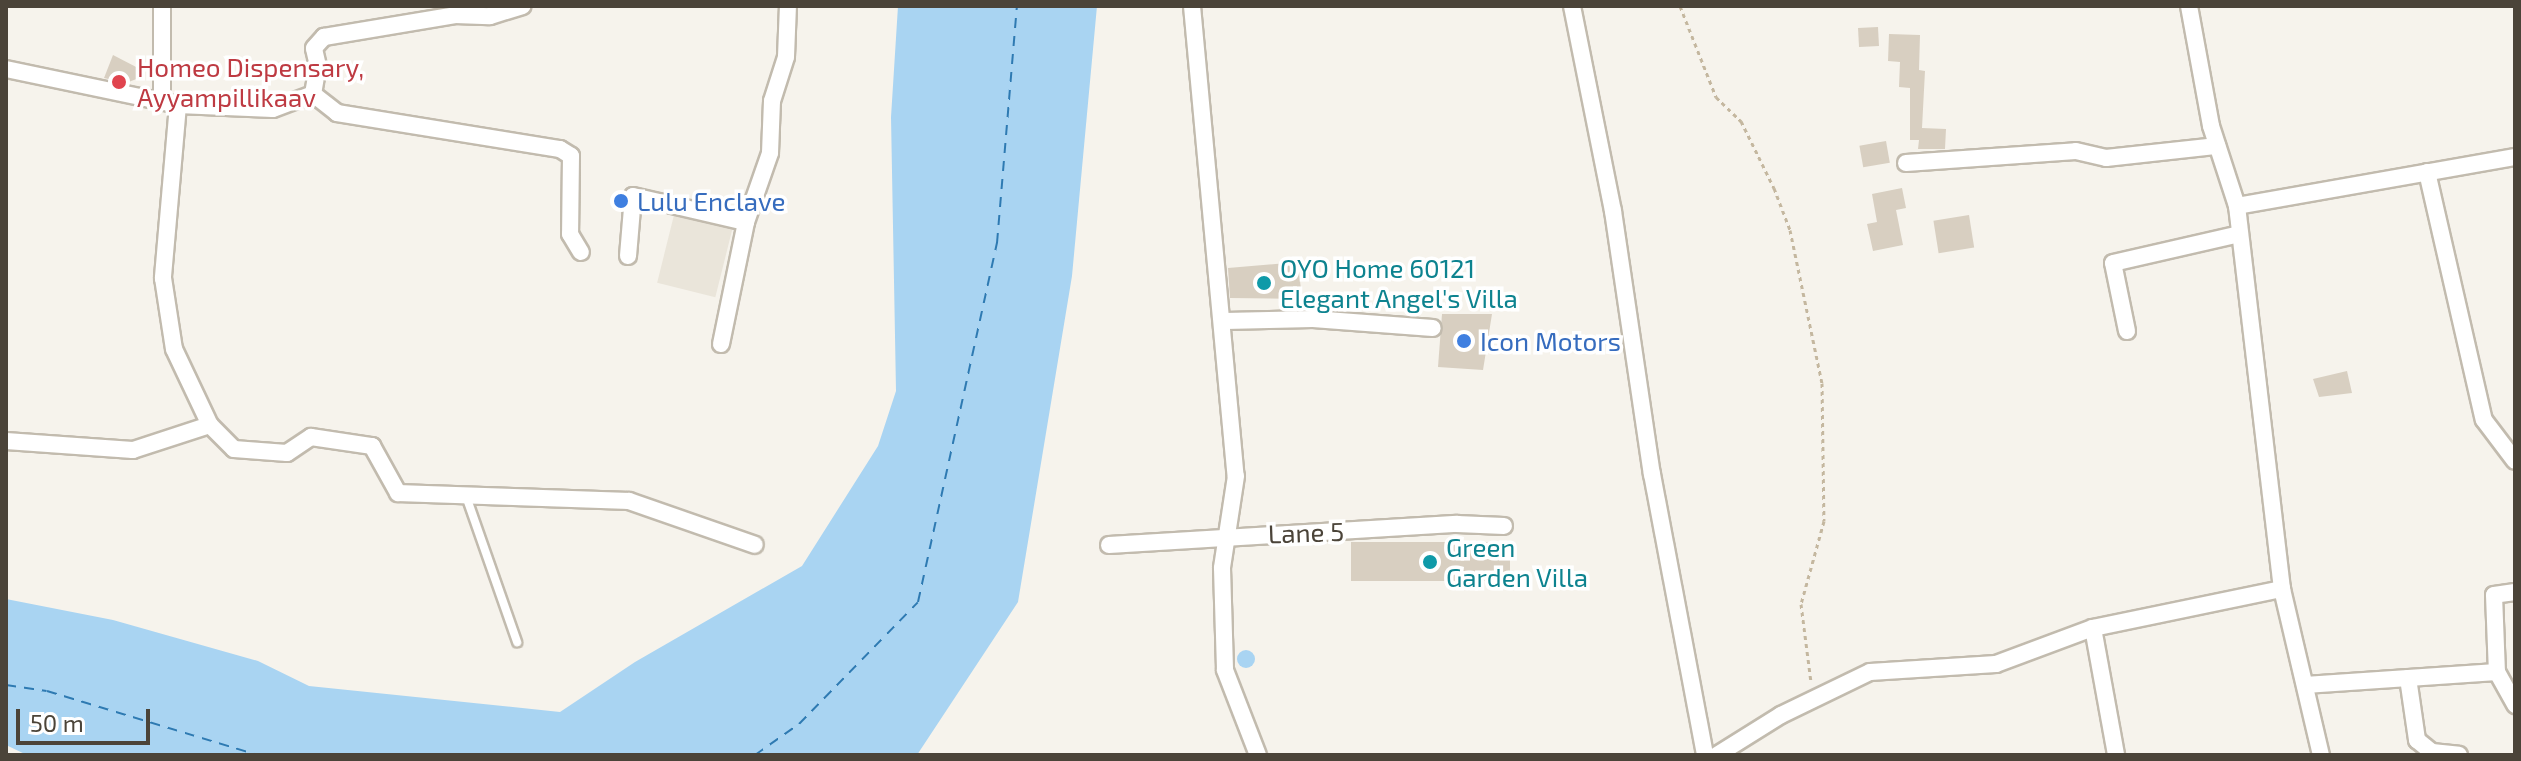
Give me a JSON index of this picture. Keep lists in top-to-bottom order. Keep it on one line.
{"streets":{"street":["Lane 5"]},"places":["Homeo Dispensary, Ayyampillikaav","Lulu Enclave","OYO Home 60121 Elegant Angel's Villa","Icon Motors","Green Garden Villa"],"scale_bar":"50 m"}
